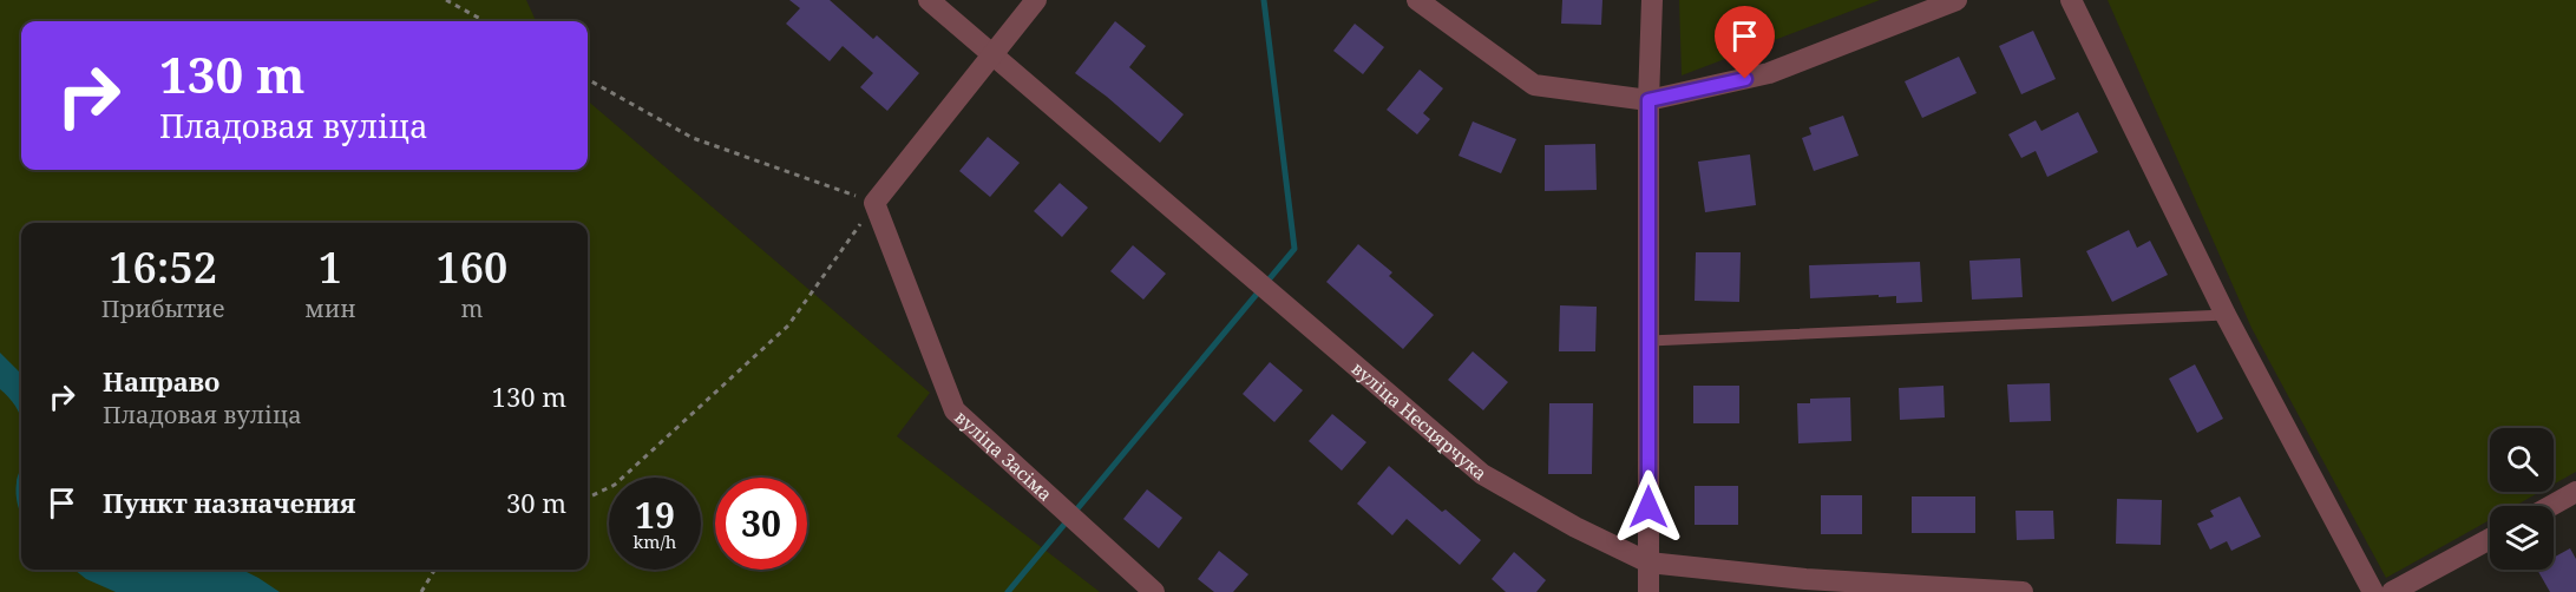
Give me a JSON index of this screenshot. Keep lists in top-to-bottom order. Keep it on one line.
{"streets":{"street":["вуліца Несцярчука","вуліца Засіма"]},"page":{"turn":["130 m","Пладовая вуліца"],"eta":["16:52","Прибытие","1","мин","160","m"],"list":[{"name":"Направо","note":"Пладовая вуліца","value":"130 m"},{"name":"Пункт назначения","value":"30 m"}],"speed":"19 km/h","limit":"30"}}
